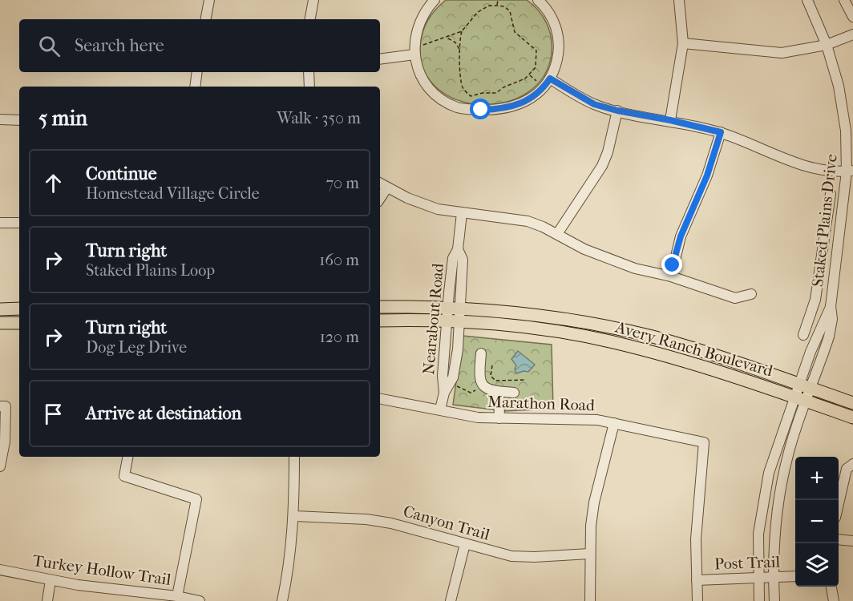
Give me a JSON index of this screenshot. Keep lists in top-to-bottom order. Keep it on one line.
{"streets":{"main road":["Avery Ranch Boulevard"],"street":["Staked Plains Drive","Nearabout Road","Marathon Road","Canyon Trail","Post Trail","Turkey Hollow Trail"]},"crossings":[["Staked Plains Drive","Avery Ranch Boulevard"],["Staked Plains Drive","Post Trail"],["Nearabout Road","Avery Ranch Boulevard"],["Nearabout Road","Marathon Road"],["Marathon Road","Post Trail"]],"page":{"search":"Search here","heading":["5 min","Walk · 350 m"],"list":[["Continue","Homestead Village Circle","70 m"],["Turn right","Staked Plains Loop","160 m"],["Turn right","Dog Leg Drive","120 m"],"Arrive at destination"],"map_buttons":["+","−"]}}
